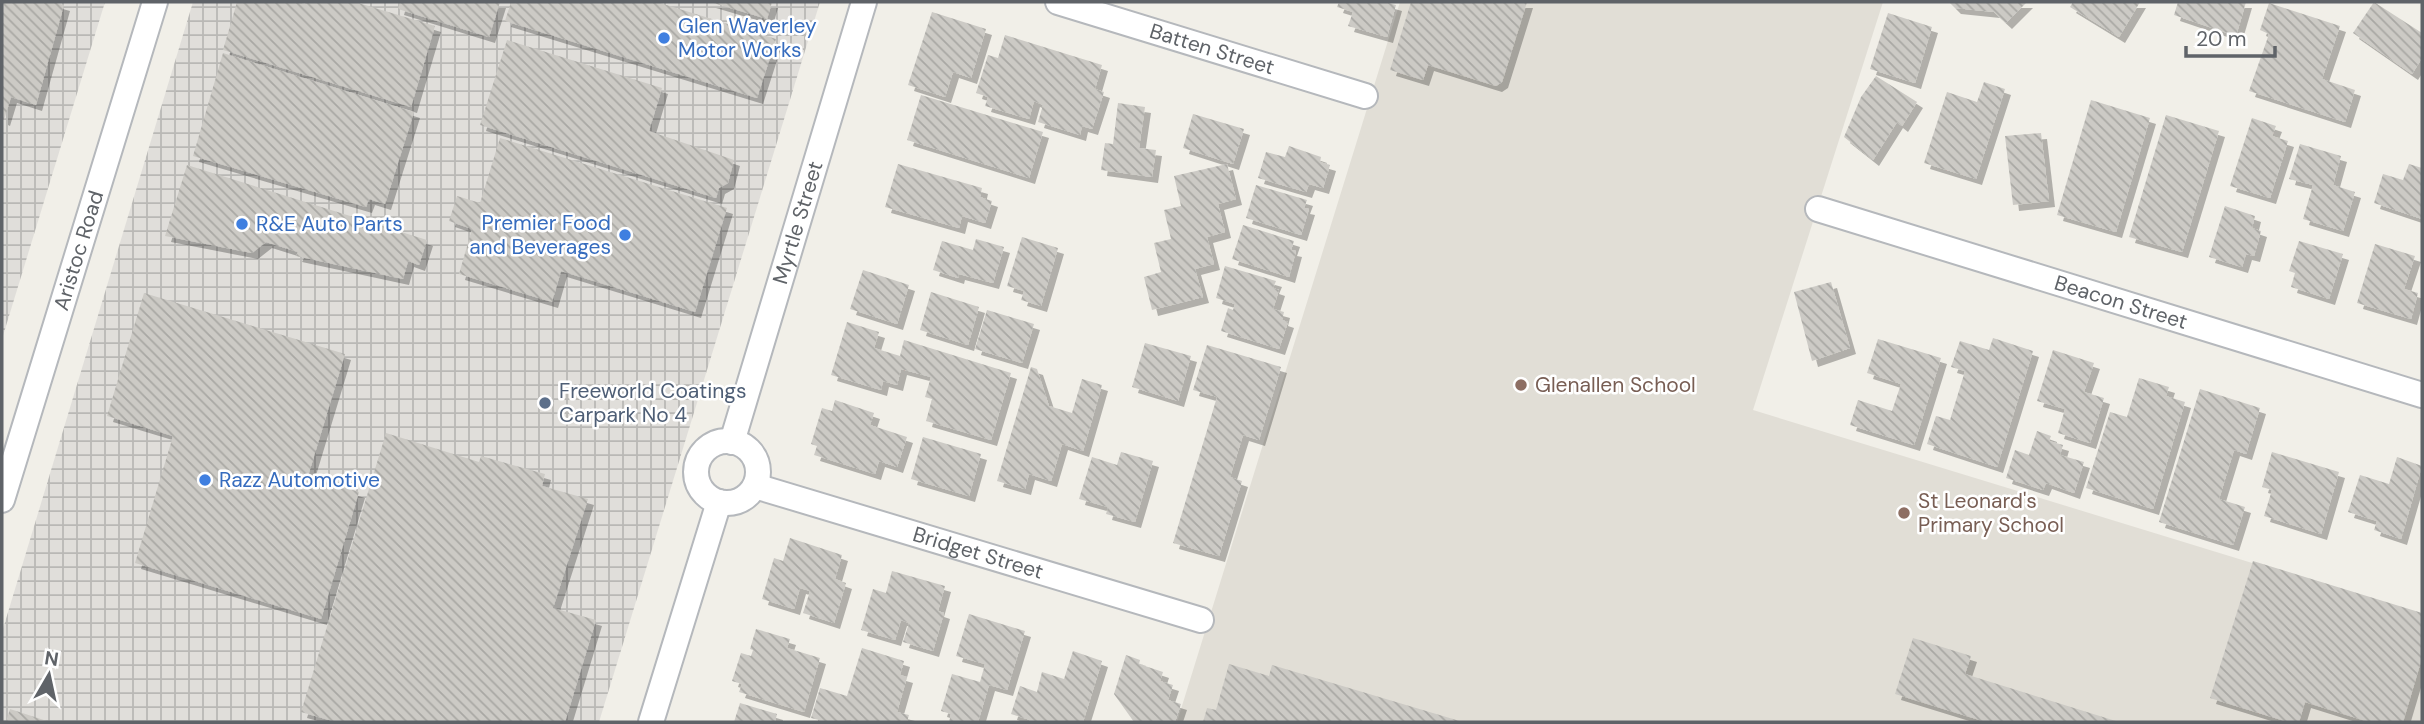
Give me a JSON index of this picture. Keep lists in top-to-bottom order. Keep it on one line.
{"streets":{"street":["Batten Street","Myrtle Street","Aristoc Road","Beacon Street","Bridget Street"]},"crossings":[["Myrtle Street","Bridget Street"]],"places":["Glen Waverley Motor Works","R&E Auto Parts","Premier Food and Beverages","Glenallen School","Freeworld Coatings Carpark No 4","Razz Automotive","St Leonard's Primary School"],"scale_bar":"20 m","north":"top"}
